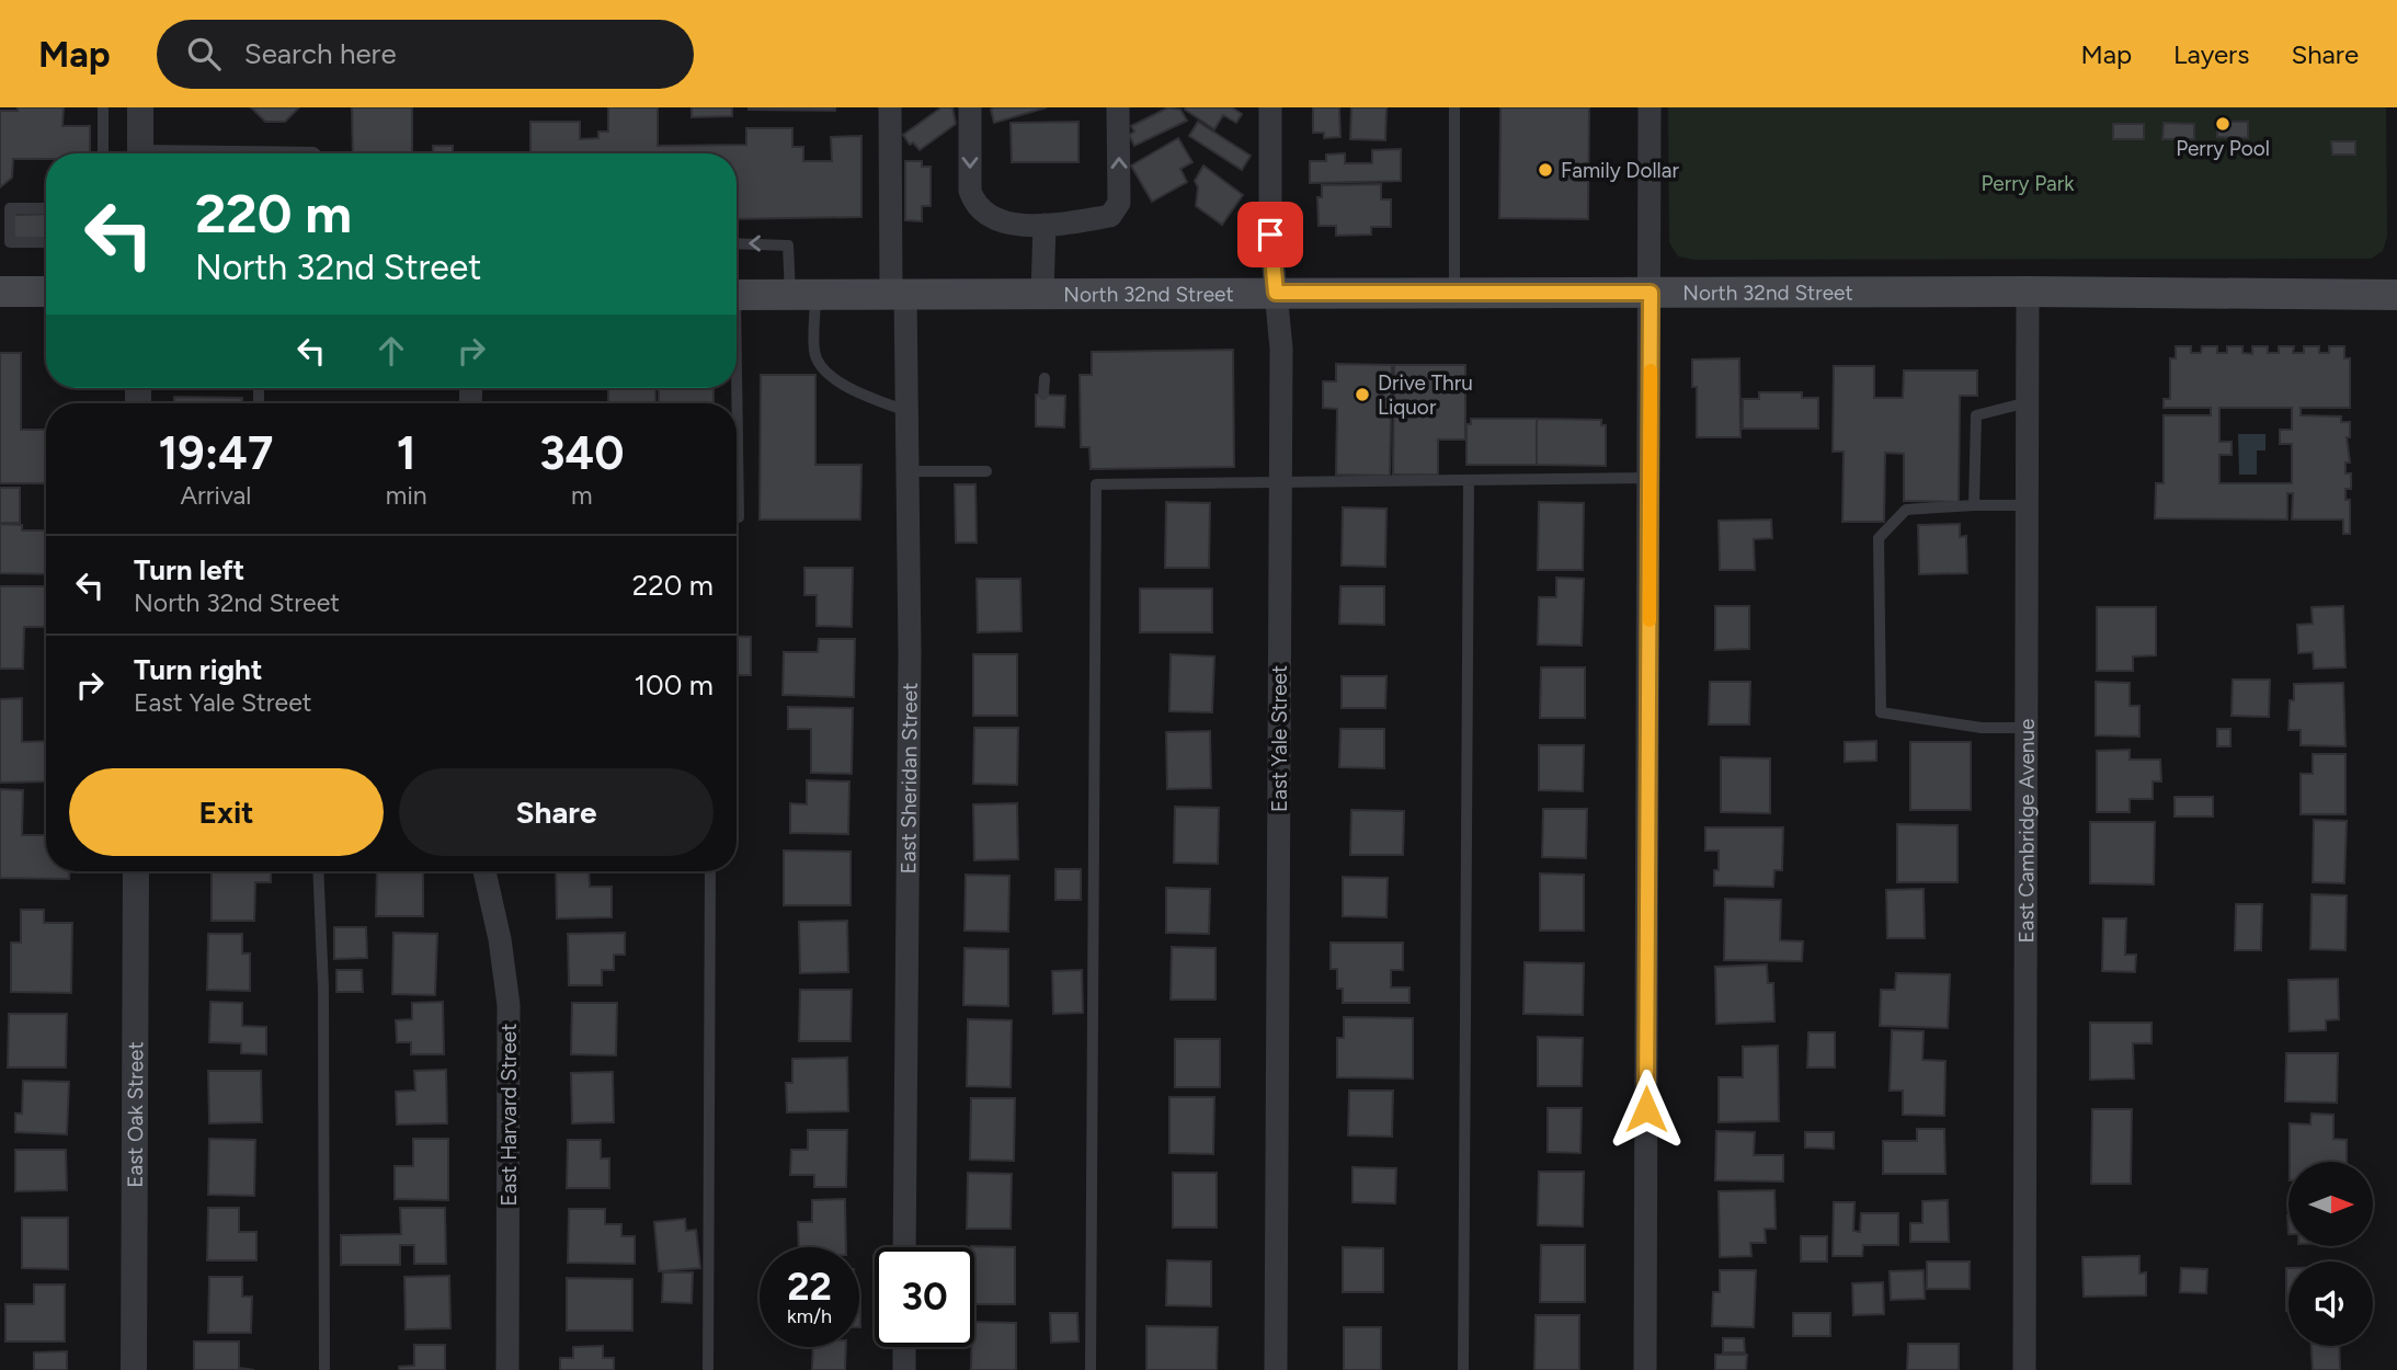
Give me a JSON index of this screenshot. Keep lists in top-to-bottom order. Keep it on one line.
{"streets":{"main road":["North 32nd Street"],"street":["East Yale Street","East Sheridan Street","East Cambridge Avenue","East Harvard Street","East Oak Street"]},"crossings":[["North 32nd Street","East Yale Street"],["North 32nd Street","East Sheridan Street"],["North 32nd Street","East Cambridge Avenue"]],"parks":["Perry Park"],"places":["Perry Pool","Family Dollar","Drive Thru Liquor"],"north":"right","page":{"header":"Map","search":"Search here","nav":["Map","Layers","Share"],"turn":["220 m","North 32nd Street"],"eta":["19:47","Arrival","1","min","340","m"],"list":[{"name":"Turn left","note":"North 32nd Street","value":"220 m"},{"name":"Turn right","note":"East Yale Street","value":"100 m"}],"buttons":["Exit","Share"],"speed":"22 km/h","limit":"30"}}
